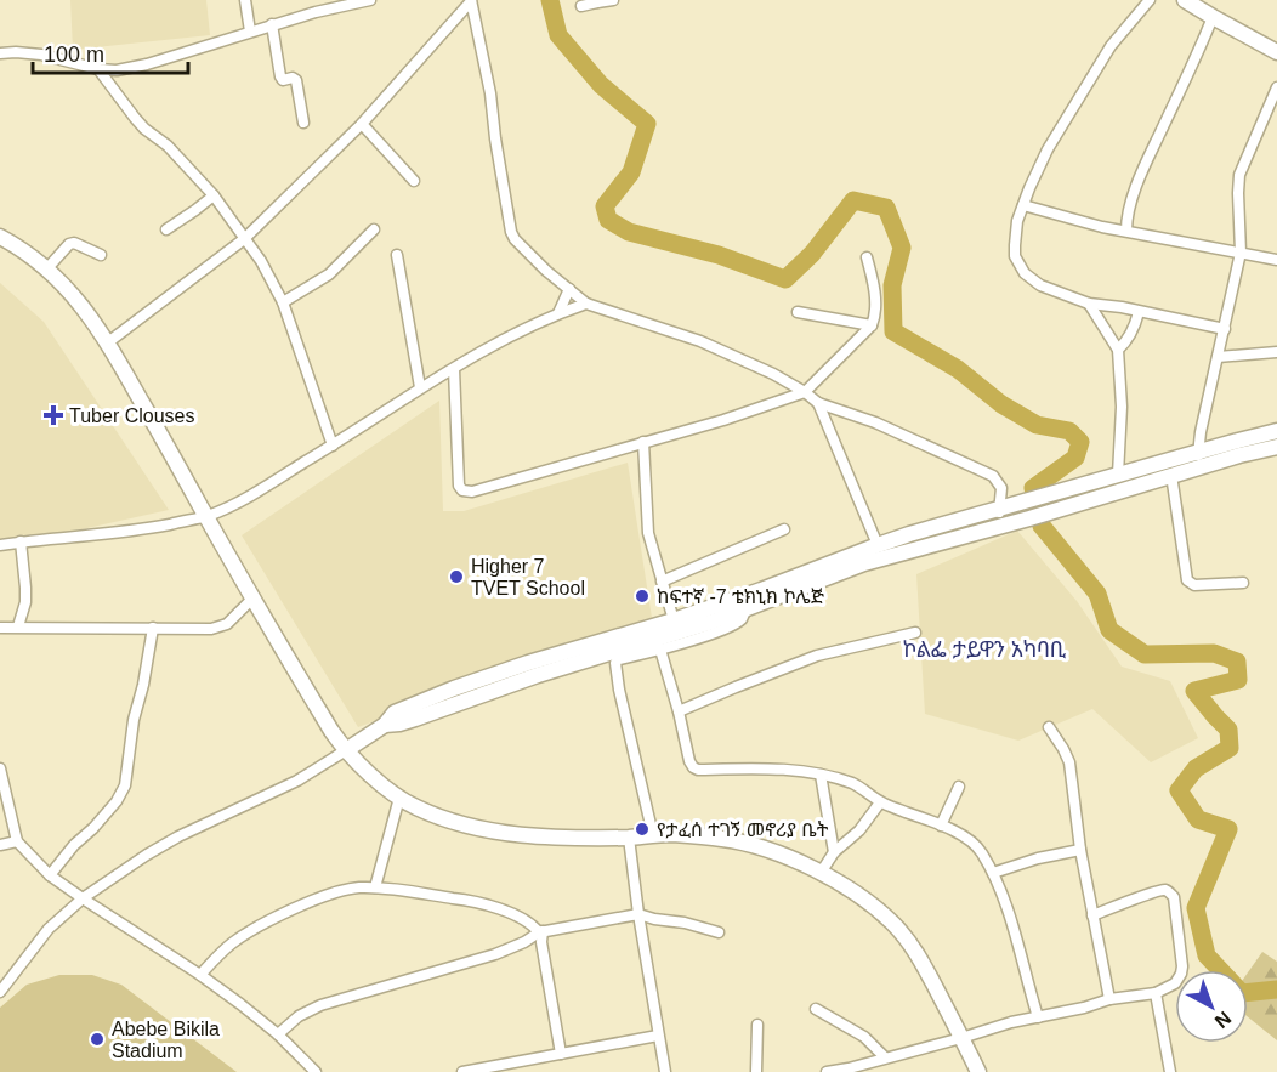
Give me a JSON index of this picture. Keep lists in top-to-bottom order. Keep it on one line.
{"districts":["ኮልፌ ታይዋን አካባቢ"],"places":{"health":["Tuber Clouses"],"other":["Higher 7 TVET School","ከፍተኛ -7 ቴክኒክ ኮሌጅ","የታፈሰ ተገኝ መኖሪያ ቤት","Abebe Bikila Stadium"]},"scale_bar":"100 m","north":"bottom right"}
